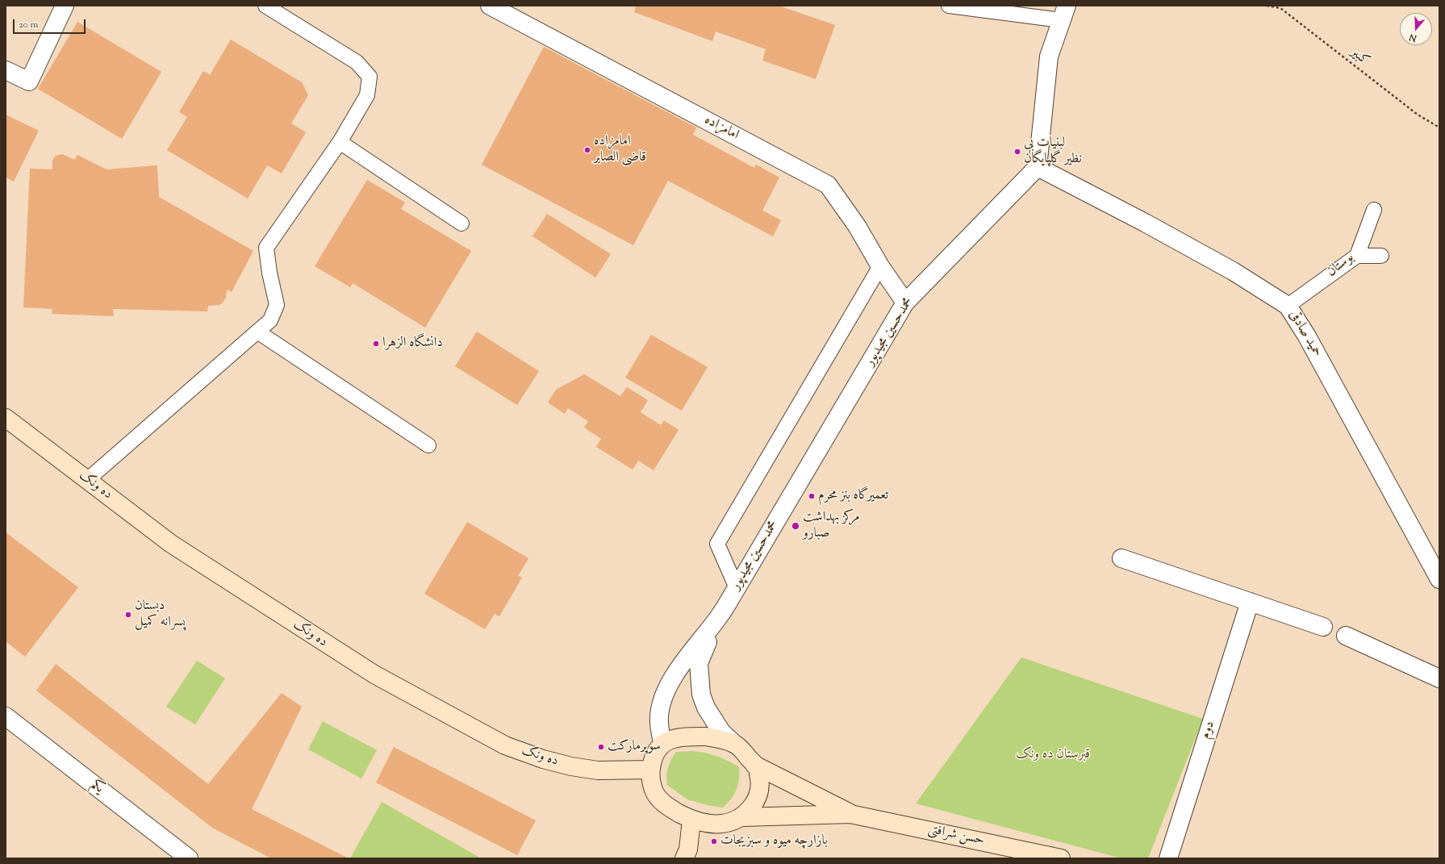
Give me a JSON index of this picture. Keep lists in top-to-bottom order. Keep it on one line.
{"streets":{"street":["امامزاده","محمدحسین مجیدپور","حمید صادقی","ده ونک","دوم","یکم","حسن شرافتی"],"lane":["بوستان"],"path":["کبیر"]},"crossings":[["امامزاده","محمدحسین مجیدپور"],["بوستان","حمید صادقی"],["محمدحسین مجیدپور","حمید صادقی"]],"parks":["قبرستان ده ونک"],"places":["امامزاده قاضی الصابر","لبنیات بی نظیر گلپایگان","دانشگاه الزهرا","تعمیرگاه بنز محرم","مرکز بهداشت صبارو","دبستان پسرانه كميل","سوپرمارکت","بازارچه میوه و سبزیجات"],"scale_bar":"20 m","north":"bottom"}
